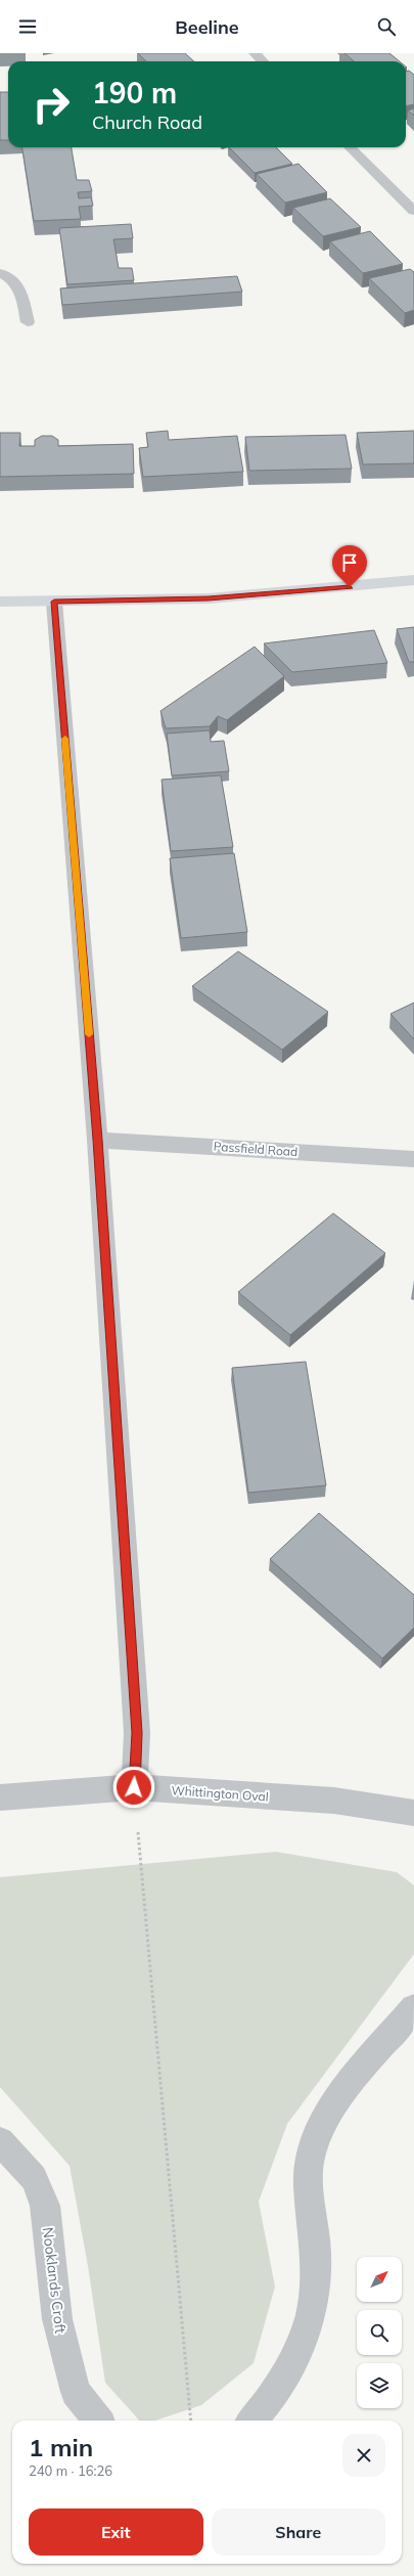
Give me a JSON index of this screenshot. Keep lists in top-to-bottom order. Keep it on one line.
{"streets":{"street":["Passfield Road","Whittington Oval","Nooklands Croft"]},"north":"top right","page":{"header":"Beeline","turn":["190 m","Church Road"],"heading":["1 min","240 m · 16:26"],"buttons":["Exit","Share"]}}
